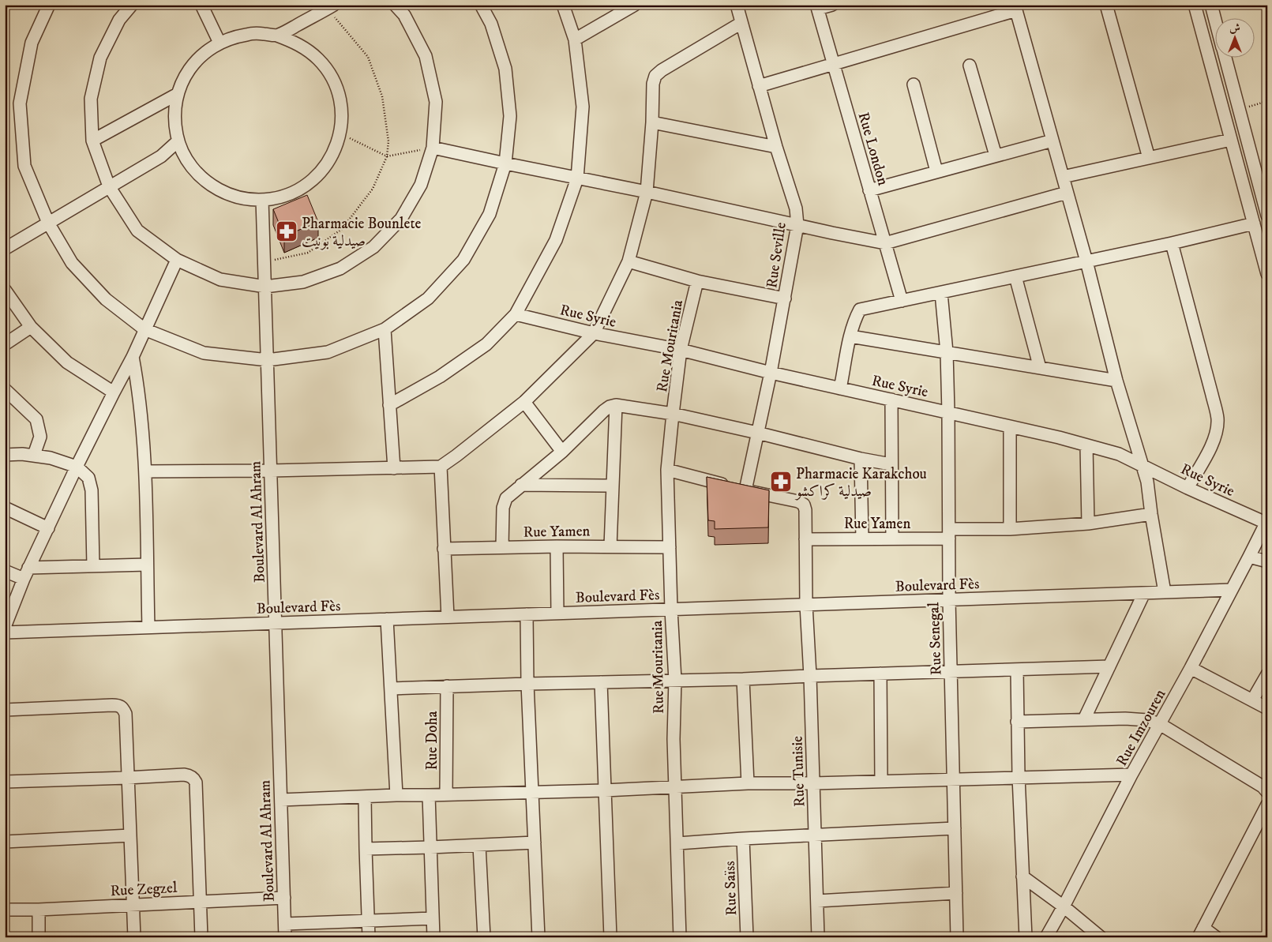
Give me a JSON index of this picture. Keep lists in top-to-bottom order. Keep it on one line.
{"streets":{"street":["Rue London","Rue Seville","Rue Syrie","Rue Mouritania","Boulevard Al Ahram","Rue Yamen","Boulevard Fès","Rue Senegal","Rue Imzouren","Rue Doha","Rue Tunisie","Rue Zegzel","Rue Saïss"]},"crossings":[["Rue Seville","Rue Syrie"],["Rue Seville","Rue Tunisie"],["Rue Syrie","Rue Mouritania"],["Rue Syrie","Rue Senegal"],["Rue Syrie","Rue Imzouren"],["Rue Mouritania","Rue Yamen"],["Rue Mouritania","Boulevard Fès"],["Boulevard Al Ahram","Boulevard Fès"],["Boulevard Al Ahram","Rue Zegzel"],["Rue Yamen","Rue Senegal"],["Rue Yamen","Rue Tunisie"],["Boulevard Fès","Rue Senegal"],["Boulevard Fès","Rue Imzouren"],["Boulevard Fès","Rue Tunisie"]],"places":{"pharmacy":["Pharmacie Bounlete صيدلية بونيت","Pharmacie Karakchou صيدلية كراكشو"]},"north":"top"}
